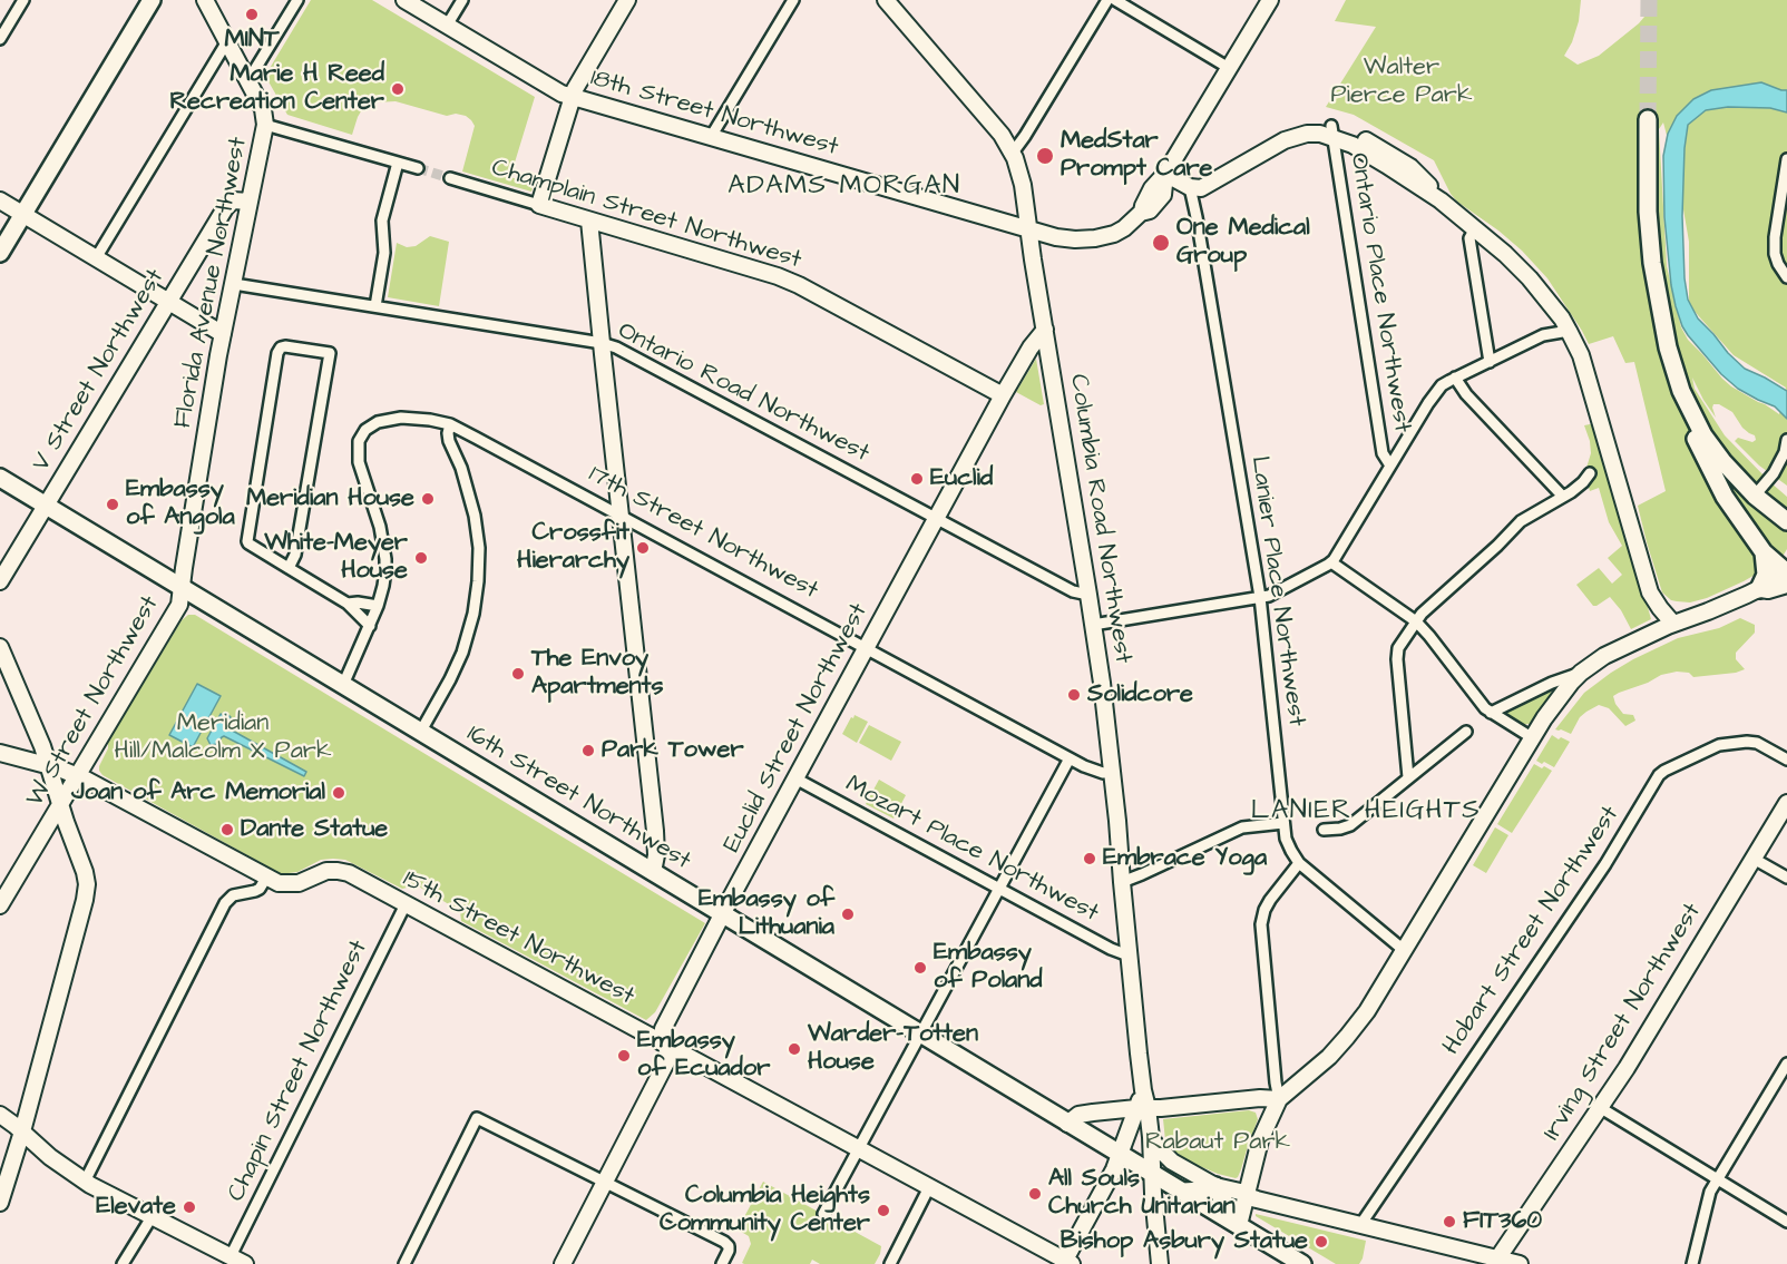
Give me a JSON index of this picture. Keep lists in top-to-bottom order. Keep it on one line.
{"streets":{"main road":["16th Street Northwest"],"street":["18th Street Northwest","Champlain Street Northwest","Florida Avenue Northwest","Ontario Place Northwest","V Street Northwest","Ontario Road Northwest","Columbia Road Northwest","17th Street Northwest","Lanier Place Northwest","W Street Northwest","Euclid Street Northwest","Mozart Place Northwest","Hobart Street Northwest","15th Street Northwest","Irving Street Northwest","Chapin Street Northwest"]},"crossings":[["18th Street Northwest","Columbia Road Northwest"],["Champlain Street Northwest","Euclid Street Northwest"],["Florida Avenue Northwest","V Street Northwest"],["Florida Avenue Northwest","Ontario Road Northwest"],["Florida Avenue Northwest","W Street Northwest"],["Florida Avenue Northwest","16th Street Northwest"],["V Street Northwest","16th Street Northwest"],["Ontario Road Northwest","Columbia Road Northwest"],["Ontario Road Northwest","Euclid Street Northwest"],["Columbia Road Northwest","17th Street Northwest"],["Columbia Road Northwest","Euclid Street Northwest"],["Columbia Road Northwest","16th Street Northwest"],["Columbia Road Northwest","Mozart Place Northwest"],["17th Street Northwest","Euclid Street Northwest"],["W Street Northwest","16th Street Northwest"],["W Street Northwest","15th Street Northwest"],["Euclid Street Northwest","16th Street Northwest"],["Euclid Street Northwest","Mozart Place Northwest"],["Euclid Street Northwest","15th Street Northwest"],["15th Street Northwest","Chapin Street Northwest"]],"districts":["ADAMS MORGAN","LANIER HEIGHTS"],"parks":["Walter Pierce Park","Meridian Hill/Malcolm X Park","Rabaut Park"],"places":["MINT","Marie H Reed Recreation Center","MedStar Prompt Care","One Medical Group","Euclid","Meridian House","Embassy of Angola","Crossfit Hierarchy","White-Meyer House","The Envoy Apartments","Solidcore","Park Tower","Joan of Arc Memorial","Dante Statue","Embrace Yoga","Embassy of Lithuania","Embassy of Poland","Warder-Totten House","Embassy of Ecuador","All Souls Church Unitarian","Elevate","Columbia Heights Community Center","FIT360","Bishop Asbury Statue"]}
